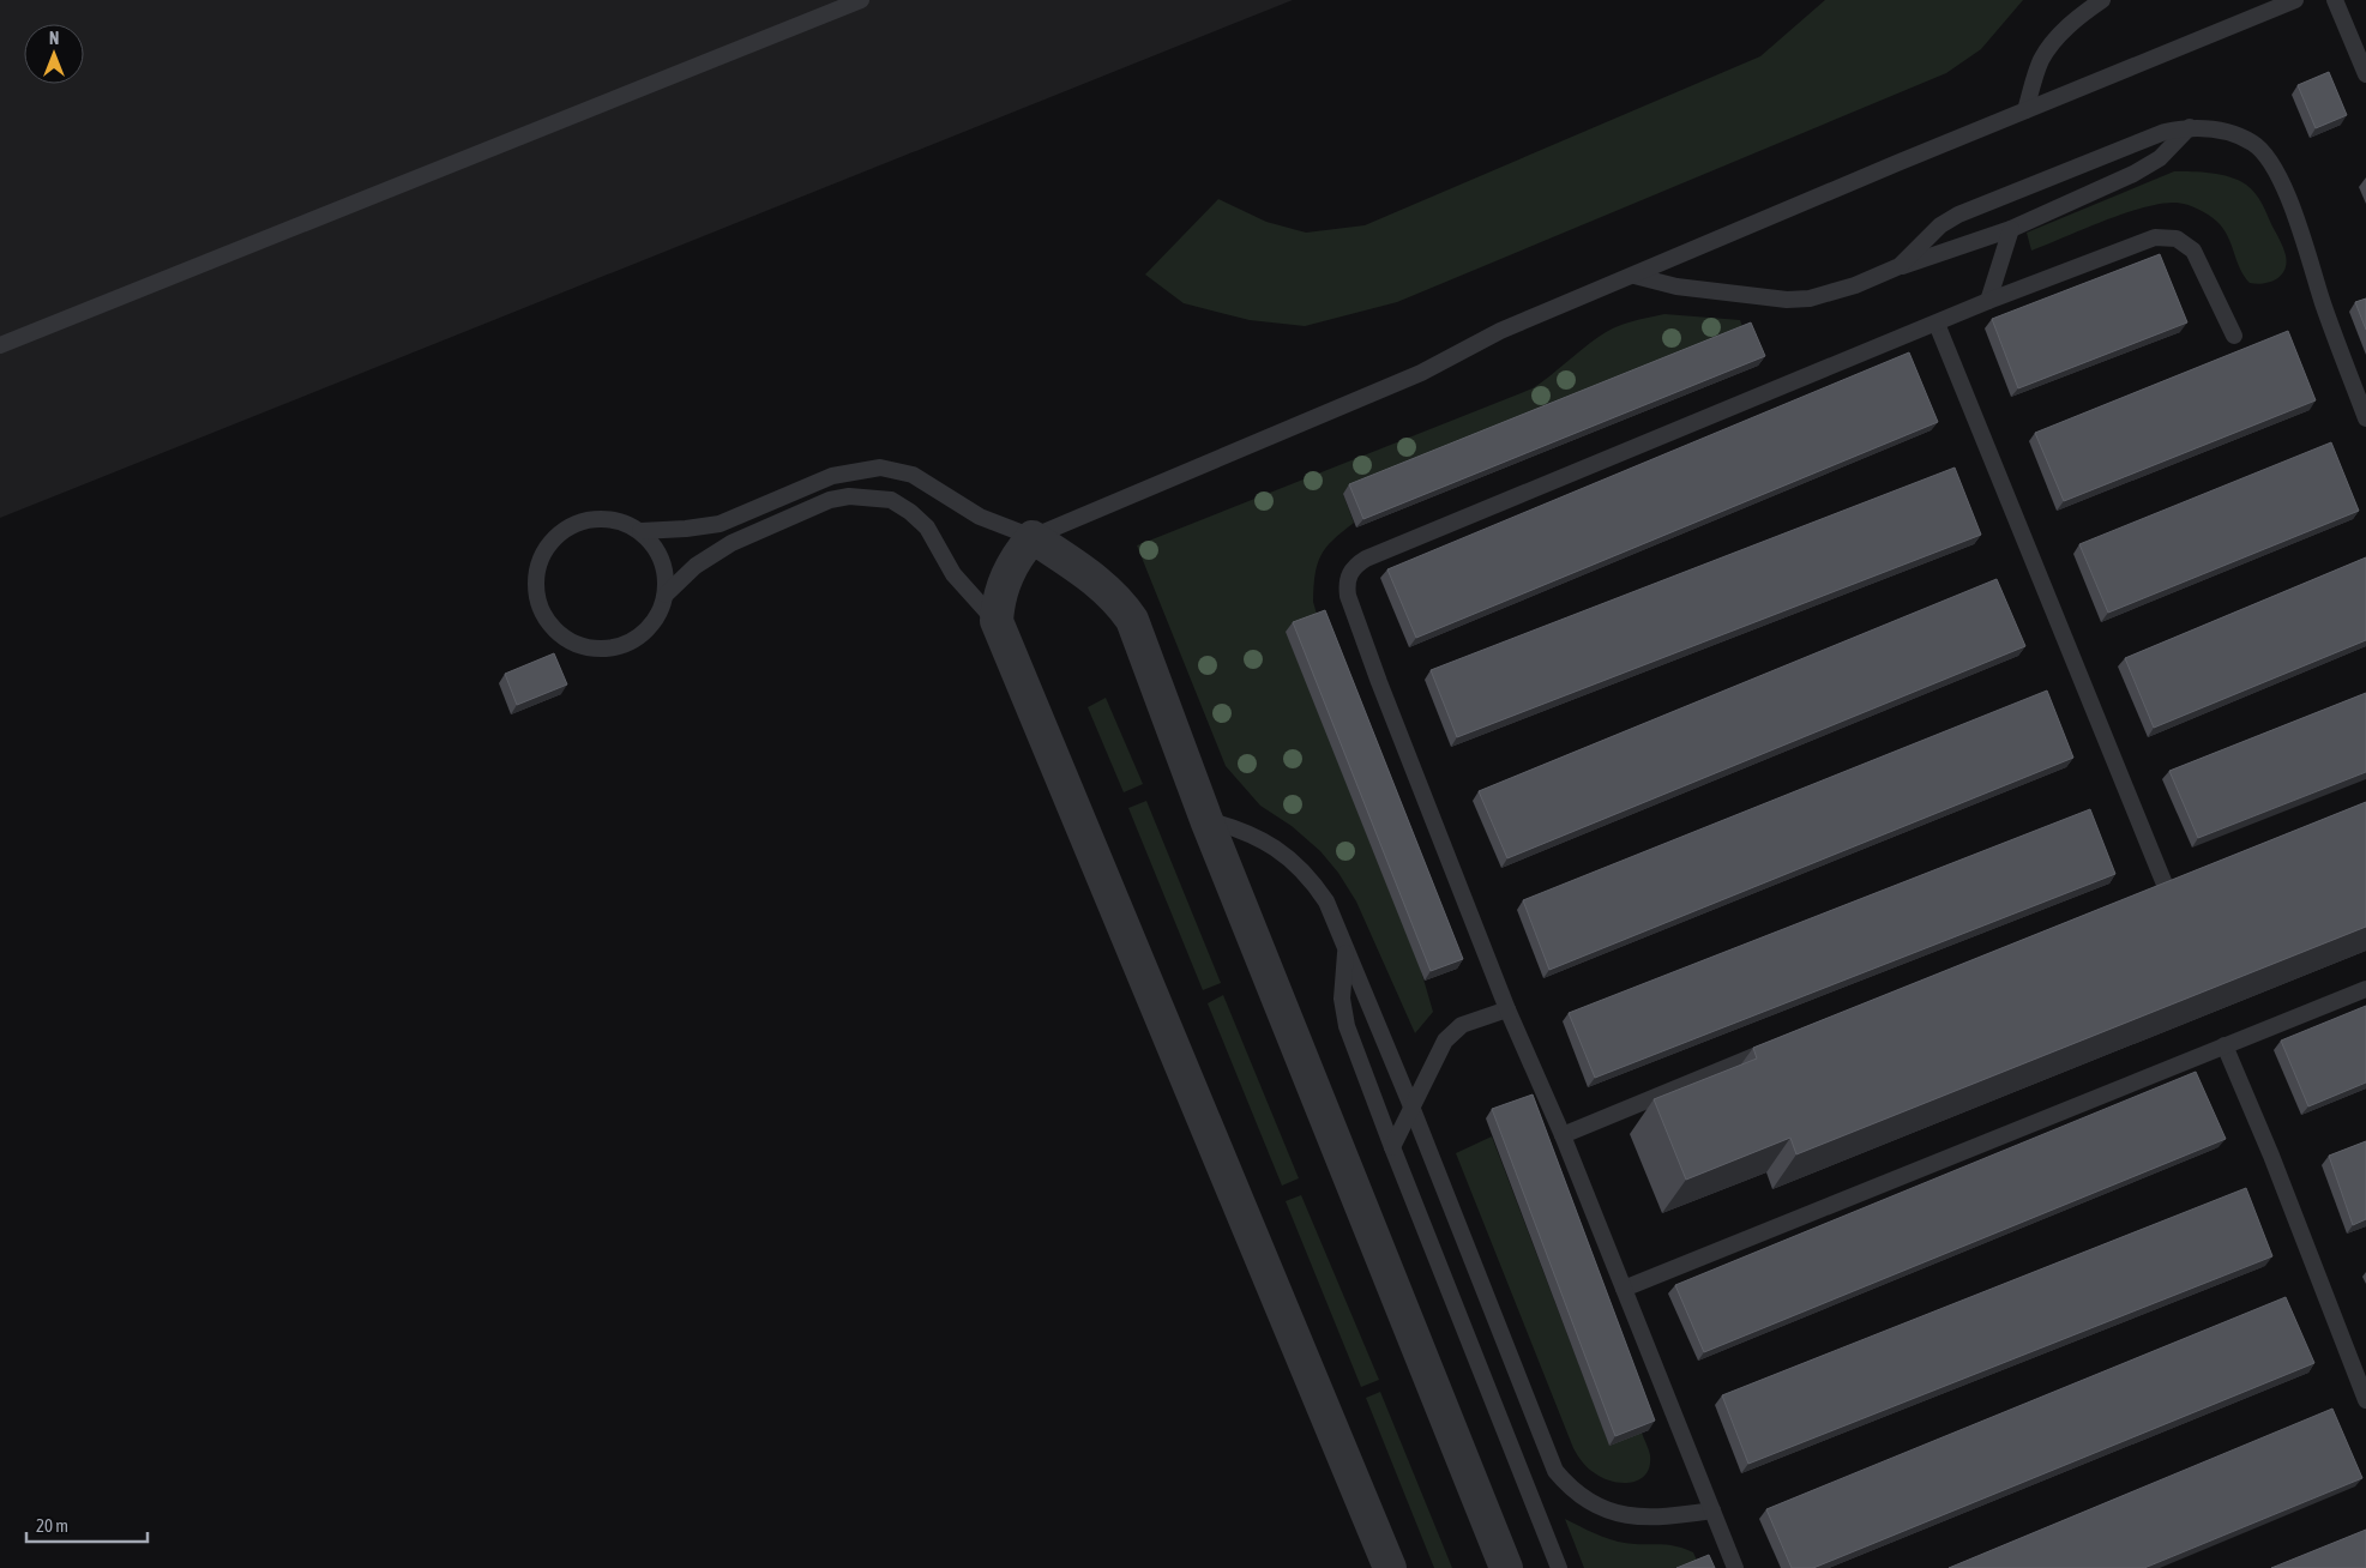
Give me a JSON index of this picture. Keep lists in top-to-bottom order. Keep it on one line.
{"scale_bar":"20 m","north":"top"}
